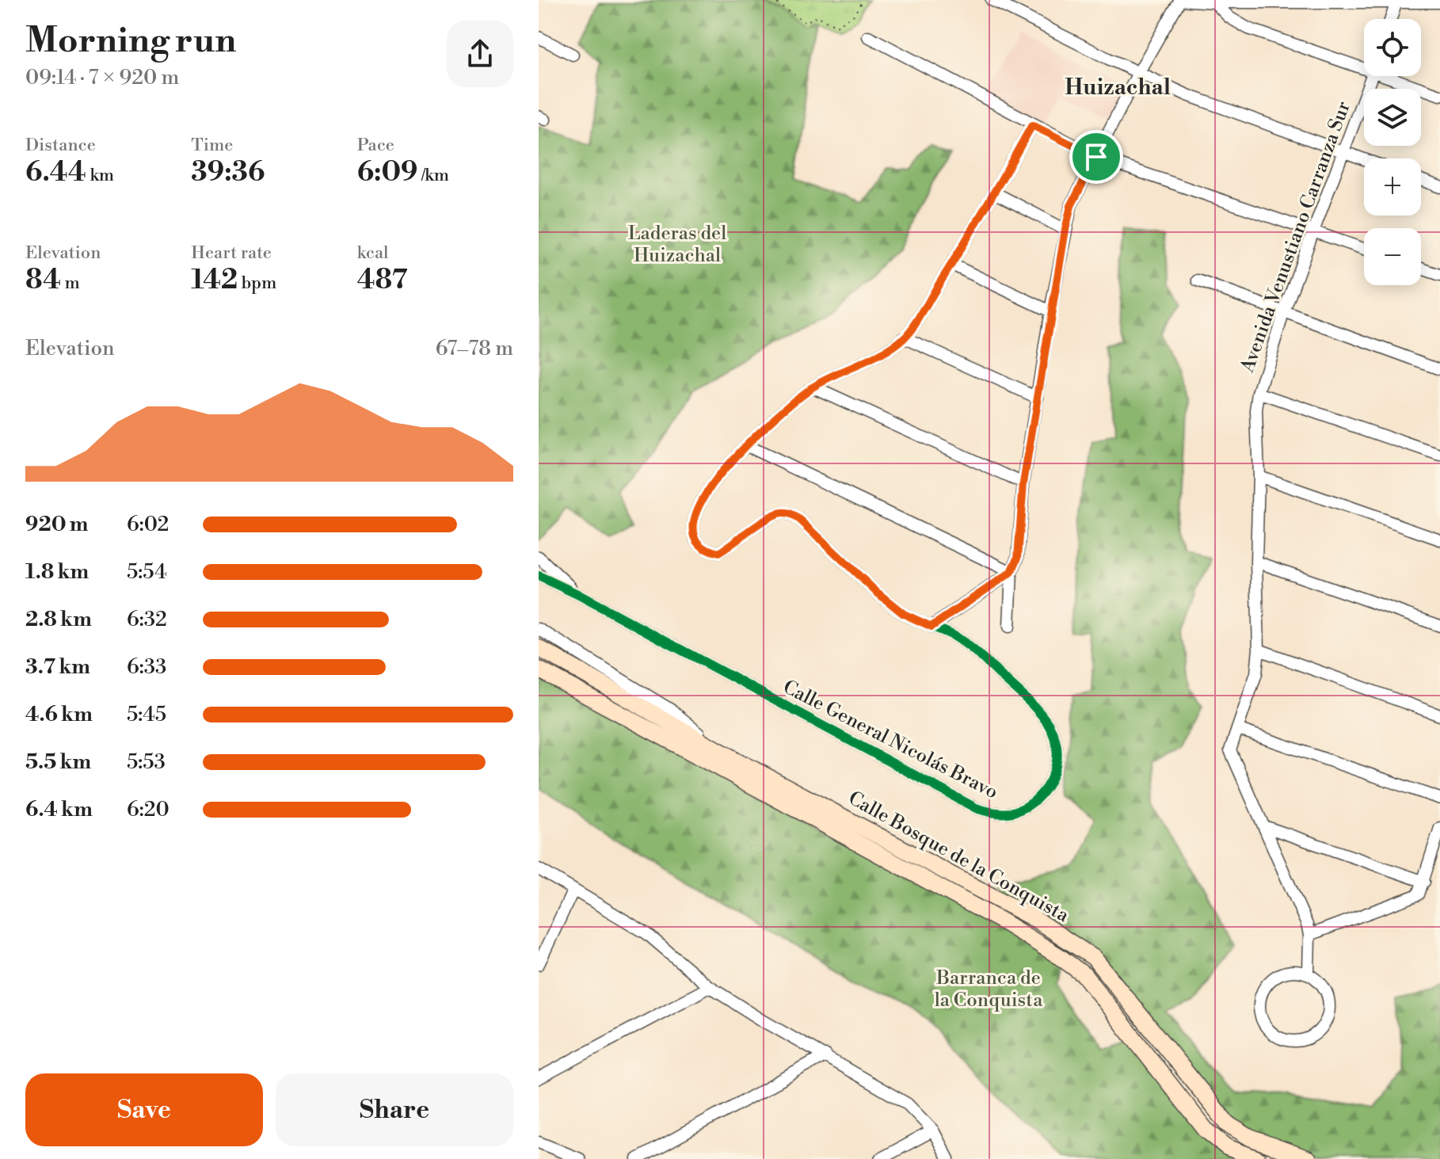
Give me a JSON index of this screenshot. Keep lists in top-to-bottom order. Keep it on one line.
{"streets":{"main road":["Calle Bosque de la Conquista"],"street":["Avenida Venustiano Carranza Sur","Calle General Nicolás Bravo"]},"districts":["Huizachal"],"parks":["Laderas del Huizachal","Barranca de la Conquista"],"page":{"heading":["Morning run","09:14 · 7 × 920 m"],"map_buttons":["+","−"],"stats":[["Distance","6.44 km"],["Time","39:36"],["Pace","6:09 /km"],["Elevation","84 m"],["Heart rate","142 bpm"],["kcal","487"]],"chart":["Elevation","67–78 m"],"list":[{"name":"920 m","note":"6:02"},{"name":"1.8 km","note":"5:54"},{"name":"2.8 km","note":"6:32"},{"name":"3.7 km","note":"6:33"},{"name":"4.6 km","note":"5:45"},{"name":"5.5 km","note":"5:53"},{"name":"6.4 km","note":"6:20"}],"buttons":["Save","Share"]}}
